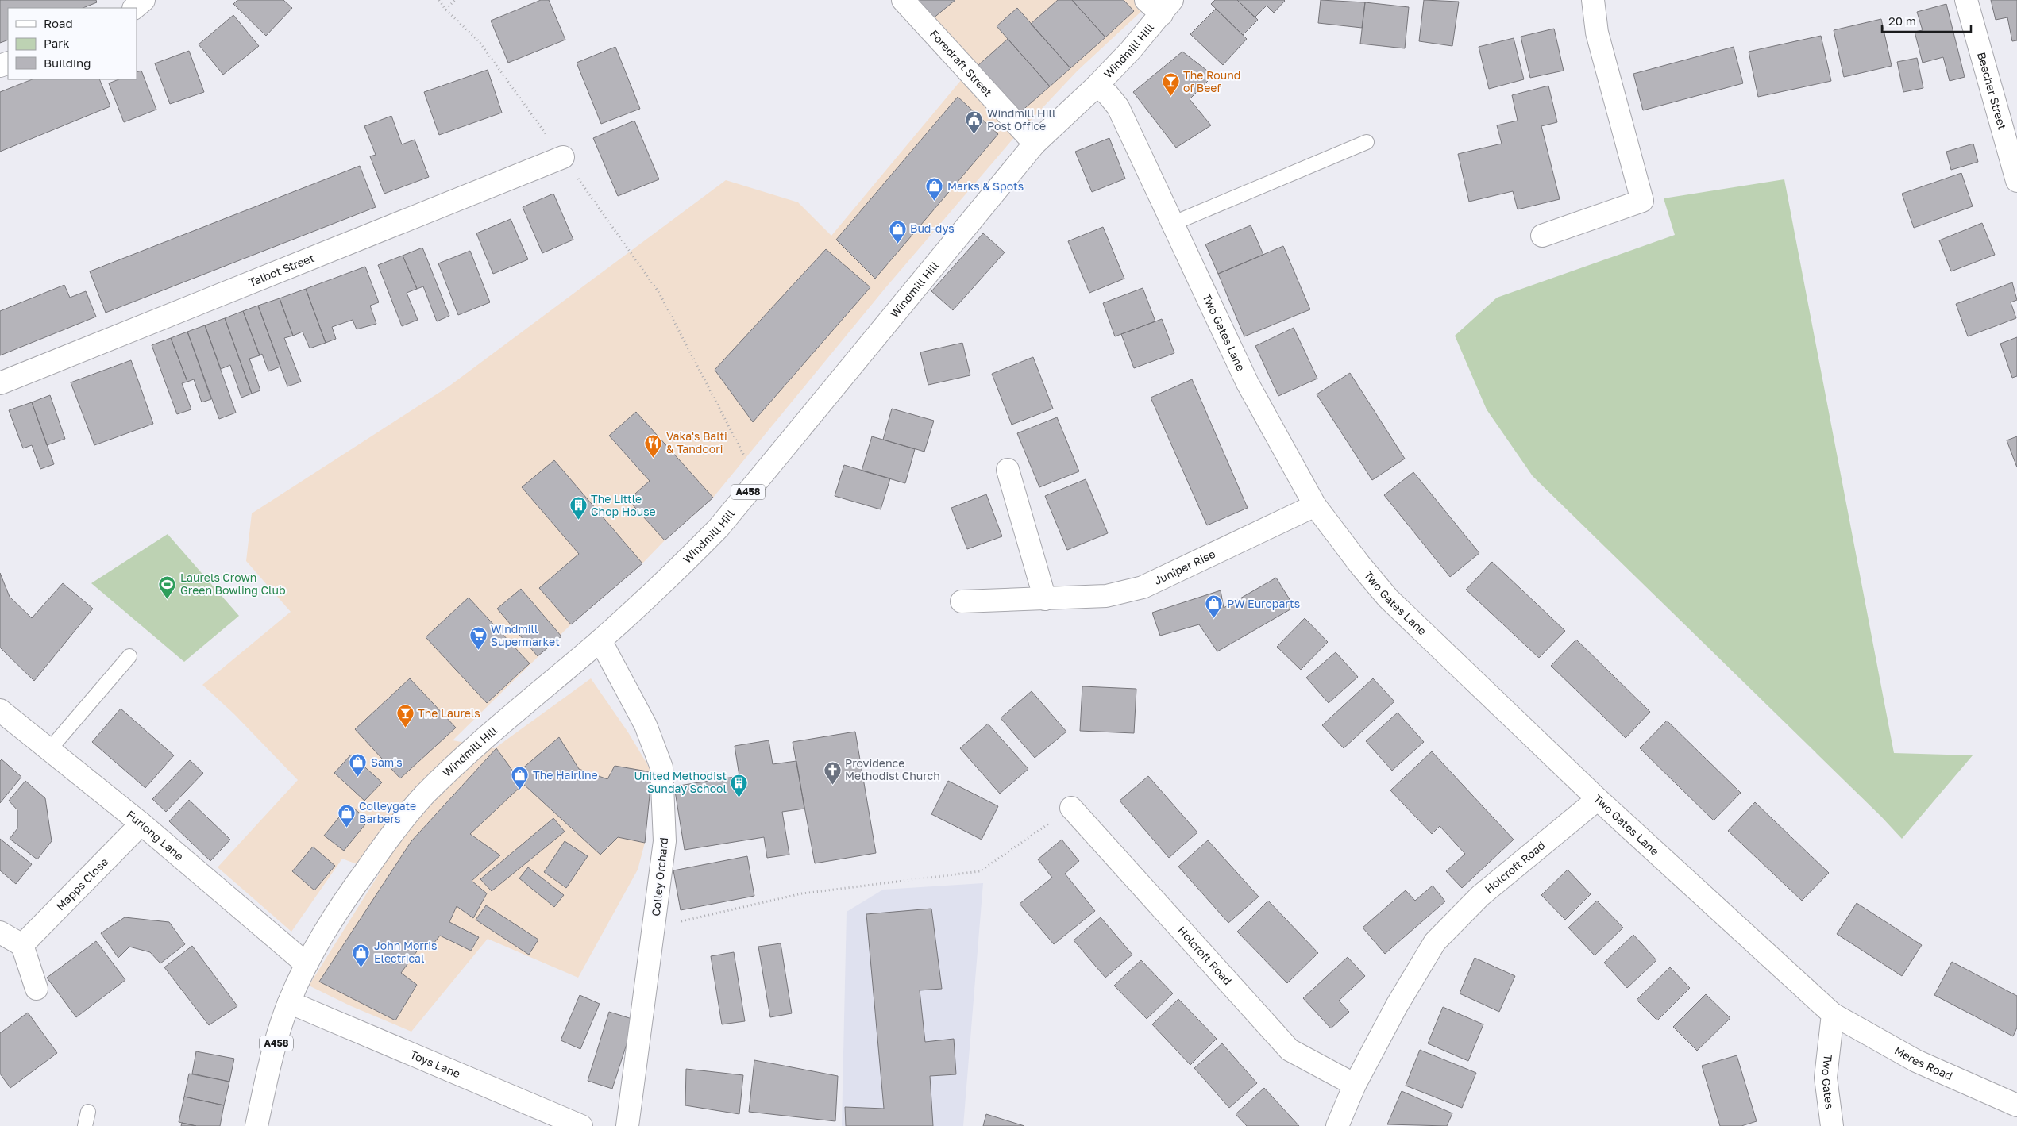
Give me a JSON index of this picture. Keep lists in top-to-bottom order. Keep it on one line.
{"streets":{"main road":["Windmill Hill","Foredraft Street","Beecher Street","Talbot Street","Two Gates Lane","A458","Juniper Rise","Furlong Lane","Holcroft Road","Colley Orchard","Mapps Close","Meres Road","Toys Lane","Two Gates"]},"crossings":[["Windmill Hill","Foredraft Street"],["Windmill Hill","Two Gates Lane"],["Windmill Hill","A458"],["Windmill Hill","Furlong Lane"],["Windmill Hill","Colley Orchard"],["Two Gates Lane","Juniper Rise"],["Two Gates Lane","Holcroft Road"],["Two Gates Lane","Meres Road"],["Two Gates Lane","Two Gates"],["A458","Furlong Lane"],["A458","Toys Lane"],["Furlong Lane","Mapps Close"],["Meres Road","Two Gates"]],"places":{"bar":["The Round of Beef","The Laurels"],"public building":["Windmill Hill Post Office"],"shop":["Marks & Spots","Bud-dys","PW Europarts","Sam's","The Hairline","Colleygate Barbers","John Morris Electrical"],"restaurant":["Vaka's Balti & Tandoori"],"building":["The Little Chop House","United Methodist Sunday School"],"sports":["Laurels Crown Green Bowling Club"],"supermarket":["Windmill Supermarket"],"church":["Providence Methodist Church"]},"legend":["Road","Park","Building"],"scale_bar":"20 m"}
